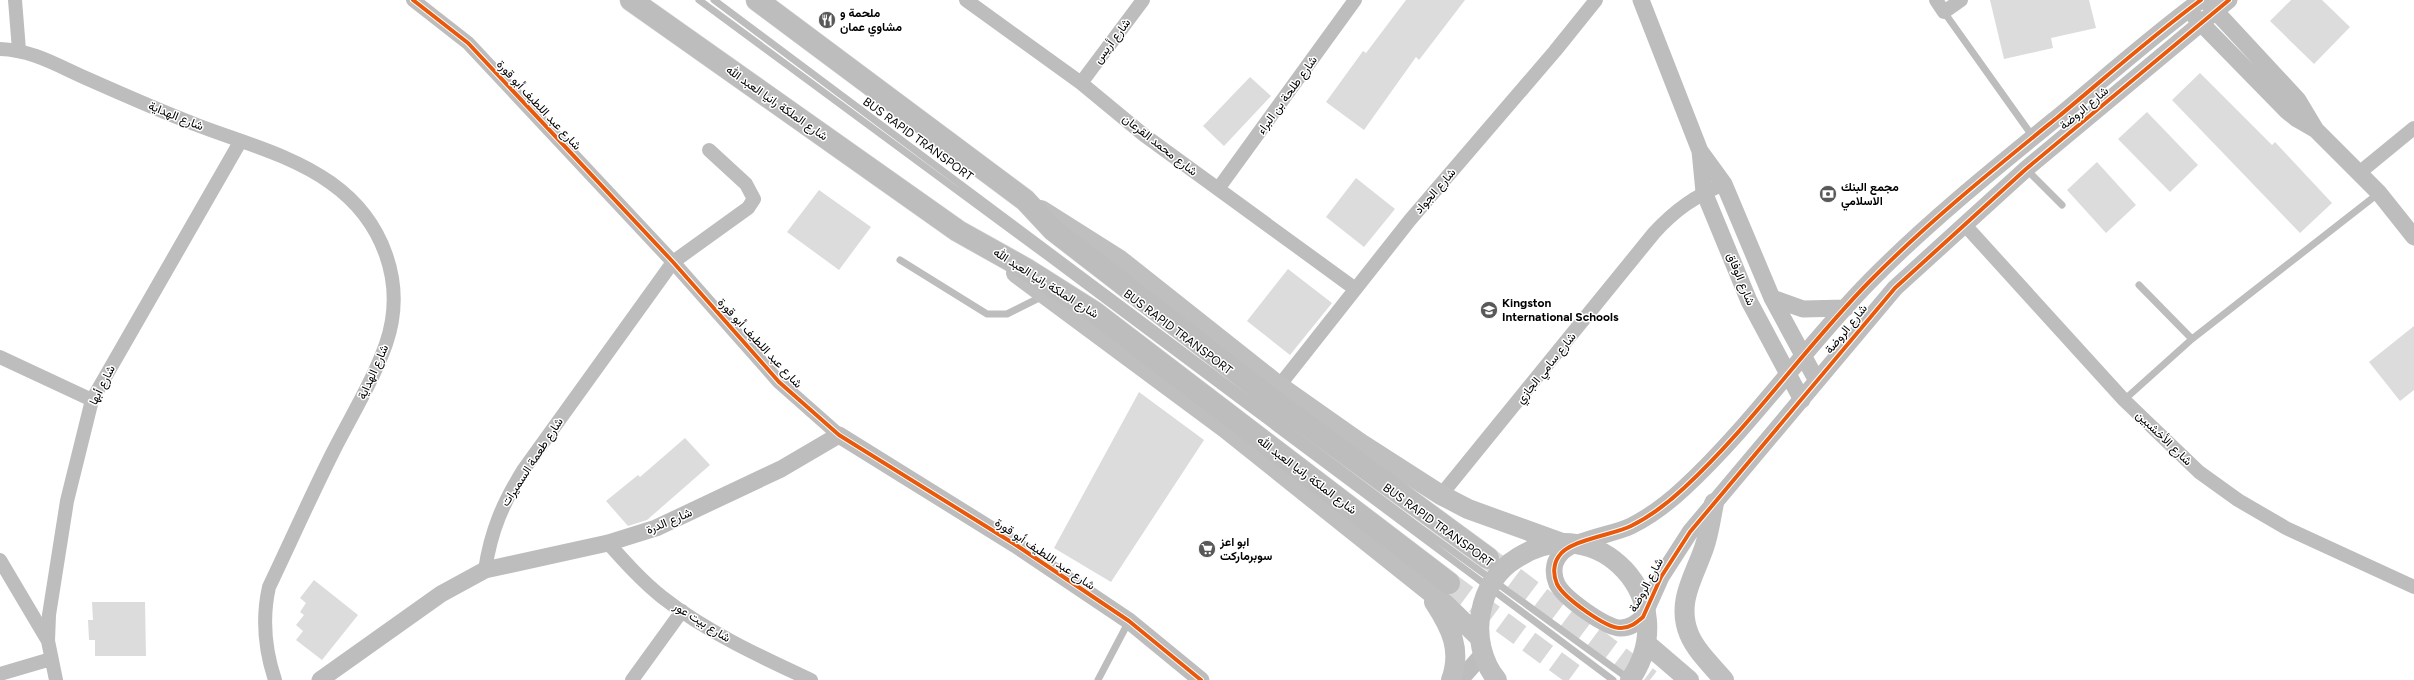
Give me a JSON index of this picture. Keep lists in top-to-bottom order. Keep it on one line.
{"streets":{"main road":["شارع الملكة رانيا العبد الله"],"street":["شارع أريس","شارع طلحة بن البراء","شارع عبد اللطيف أبو قورة","شارع الروضة","شارع الهداية","شارع محمد القرعان","شارع الجواد","شارع الوفاق","شارع سامي الجازي","شارع أبها","شارع الأخشبين","شارع طعمة السميرات","شارع الدرة","شارع بيت عور"],"lane":["BUS RAPID TRANSPORT"]},"crossings":[["شارع أريس","شارع محمد القرعان"],["شارع طلحة بن البراء","شارع محمد القرعان"],["شارع عبد اللطيف أبو قورة","شارع طعمة السميرات"],["شارع عبد اللطيف أبو قورة","شارع الدرة"],["شارع الروضة","شارع الوفاق"],["شارع الروضة","شارع الأخشبين"],["شارع الهداية","شارع أبها"],["شارع محمد القرعان","شارع الجواد"],["شارع الوفاق","شارع سامي الجازي"],["شارع طعمة السميرات","شارع الدرة"],["شارع الدرة","شارع بيت عور"]],"places":{"restaurant":["ملحمة و مشاوي عمان"],"bank":["مجمع البنك الاسلامي"],"school or university":["Kingston International Schools"],"supermarket":["ابو اعز سوبرماركت"]}}
